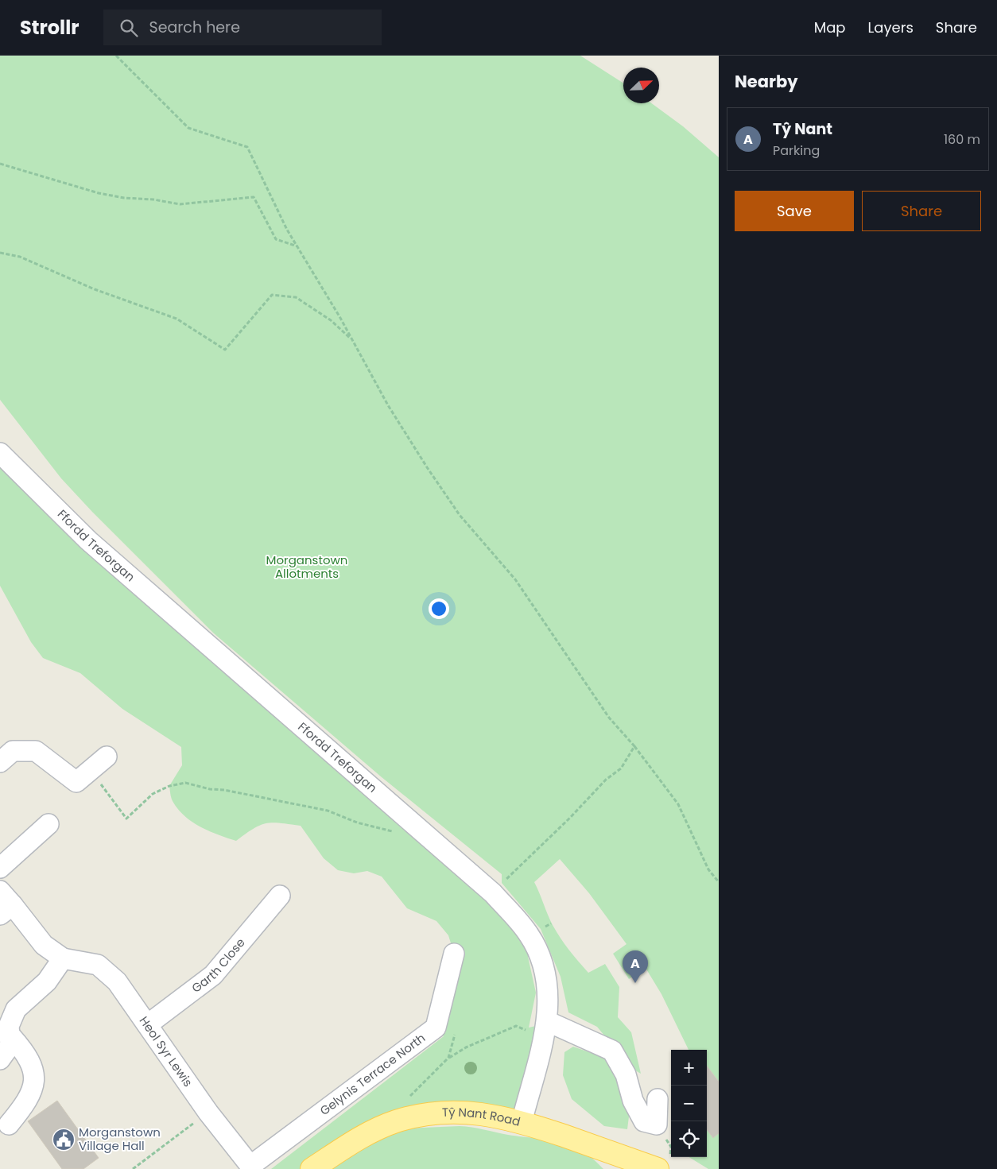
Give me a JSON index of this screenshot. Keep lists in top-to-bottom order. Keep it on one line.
{"streets":{"main road":["Tŷ Nant Road"],"street":["Ffordd Treforgan","Garth Close","Heol Syr Lewis","Gelynis Terrace North"]},"crossings":[["Ffordd Treforgan","Tŷ Nant Road"],["Garth Close","Heol Syr Lewis"],["Heol Syr Lewis","Gelynis Terrace North"]],"parks":["Morganstown Allotments"],"places":{"public building":["Morganstown Village Hall"]},"north":"top right","page":{"header":"Strollr","search":"Search here","nav":["Map","Layers","Share"],"heading":"Nearby","list":[{"mark":"A","name":"Tŷ Nant","note":"Parking","value":"160 m"}],"buttons":["Save","Share"],"pins":"A","map_buttons":["+","−"]}}
